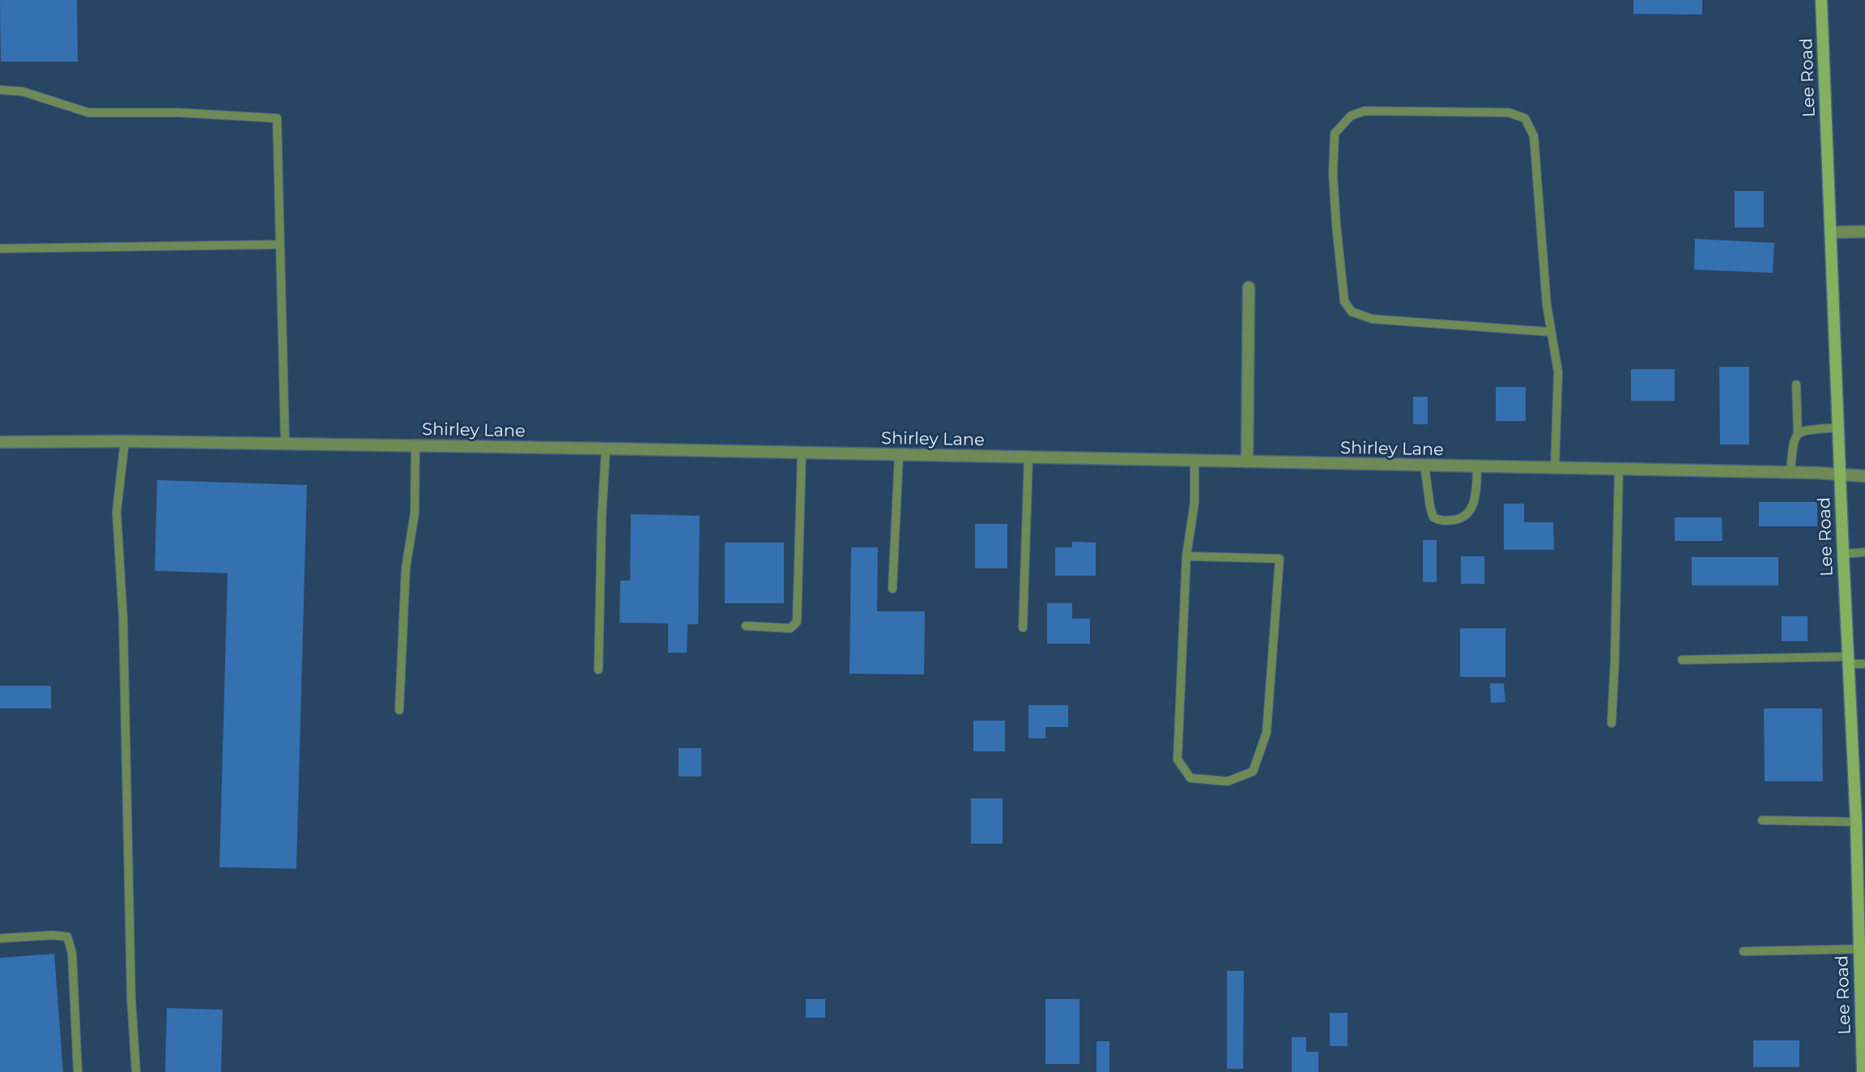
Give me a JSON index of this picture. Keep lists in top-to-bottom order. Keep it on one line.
{"streets":{"main road":["Lee Road"],"street":["Shirley Lane"]},"crossings":[["Lee Road","Shirley Lane"]]}
